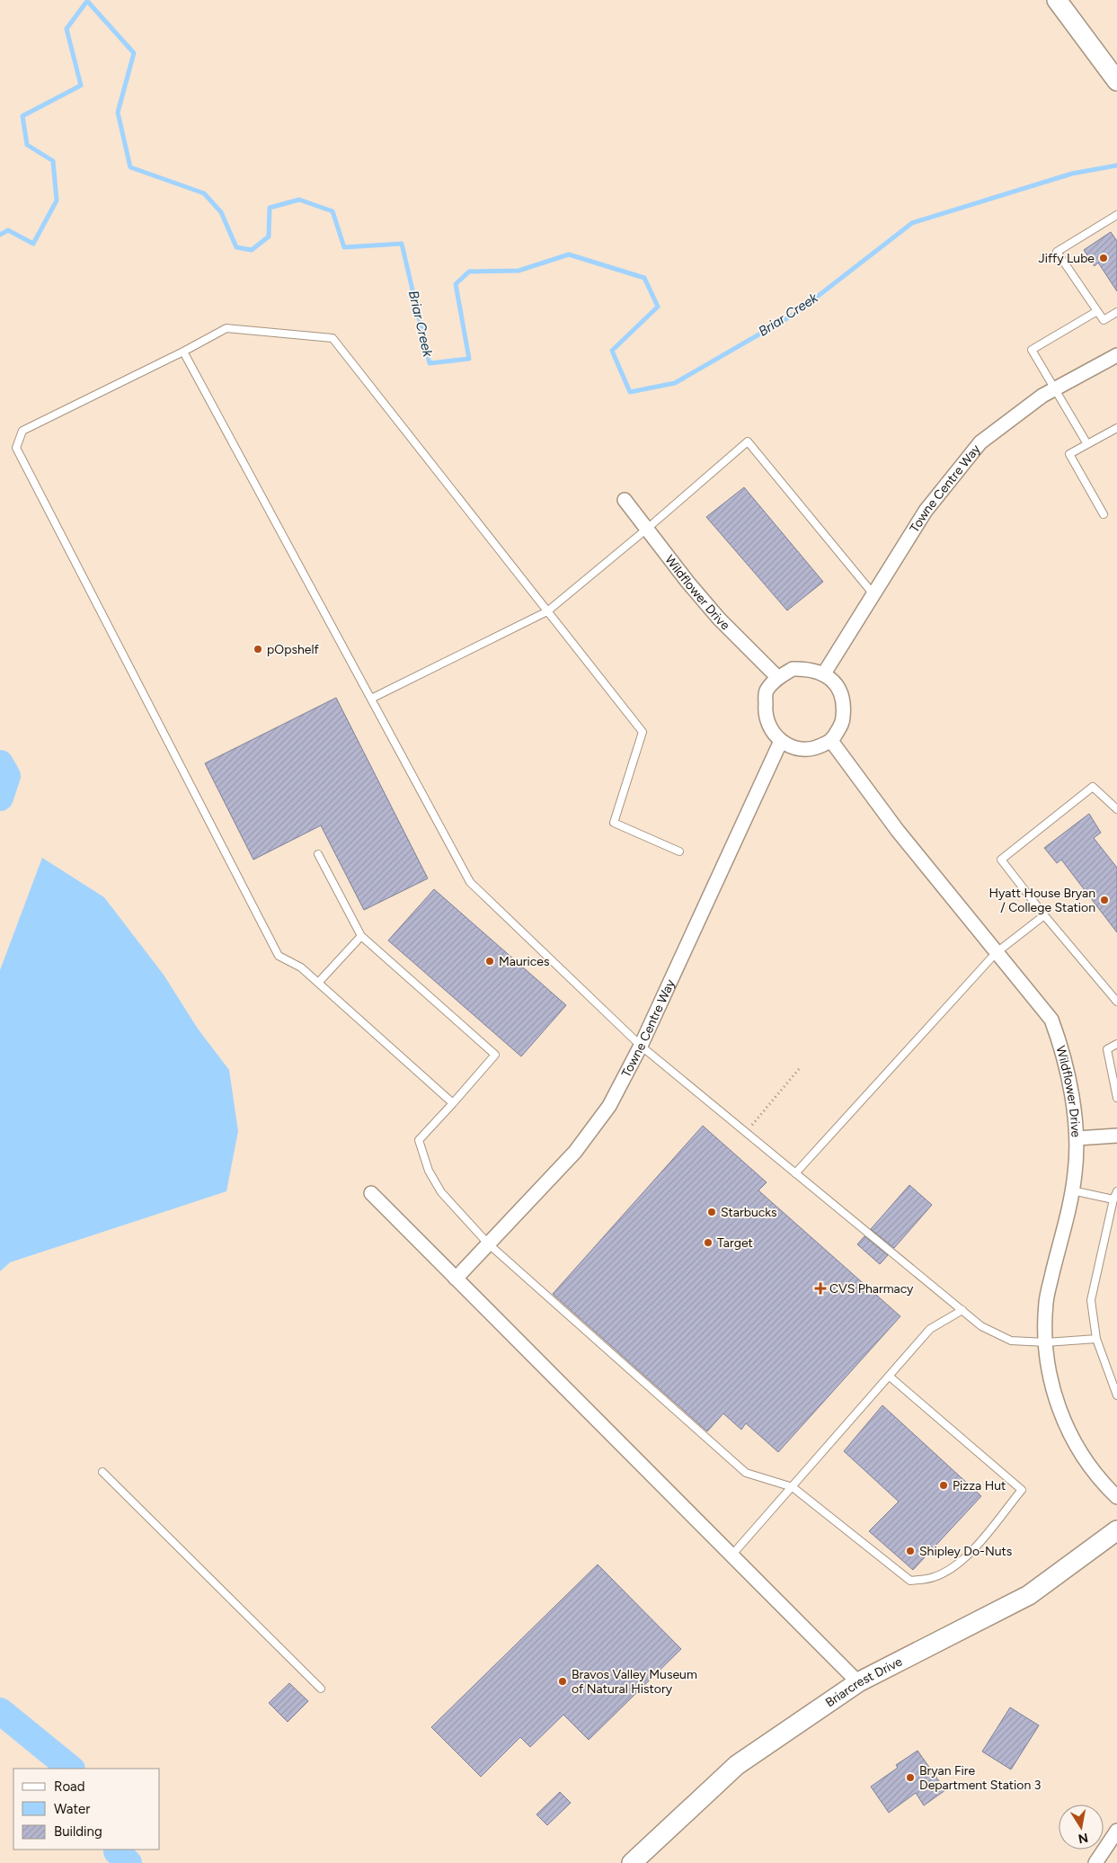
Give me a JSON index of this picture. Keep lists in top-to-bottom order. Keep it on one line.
{"streets":{"main road":["Briarcrest Drive"],"street":["Towne Centre Way","Wildflower Drive"]},"crossings":[["Towne Centre Way","Wildflower Drive"]],"water":["Briar Creek"],"places":{"other":["Jiffy Lube","pOpshelf","Hyatt House Bryan / College Station","Maurices","Starbucks","Target","Pizza Hut","Shipley Do-Nuts","Bravos Valley Museum of Natural History","Bryan Fire Department Station 3"],"health":["CVS Pharmacy"]},"legend":["Road","Water","Building"],"north":"bottom"}
